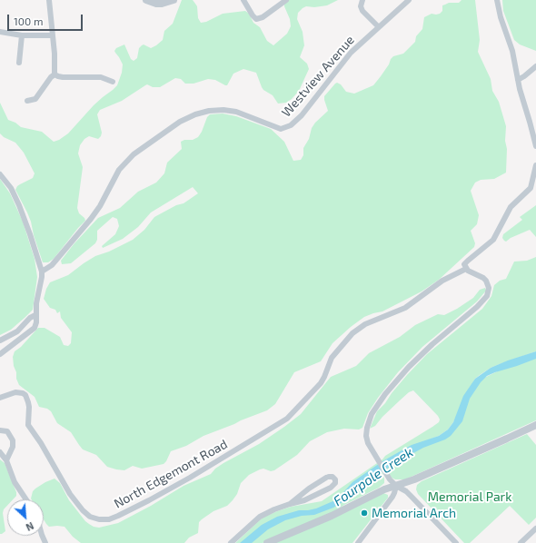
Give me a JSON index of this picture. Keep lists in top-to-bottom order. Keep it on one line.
{"streets":{"street":["Westview Avenue","North Edgemont Road"]},"water":["Fourpole Creek"],"parks":["Memorial Park"],"places":["Memorial Arch"],"scale_bar":"100 m","north":"bottom right"}
